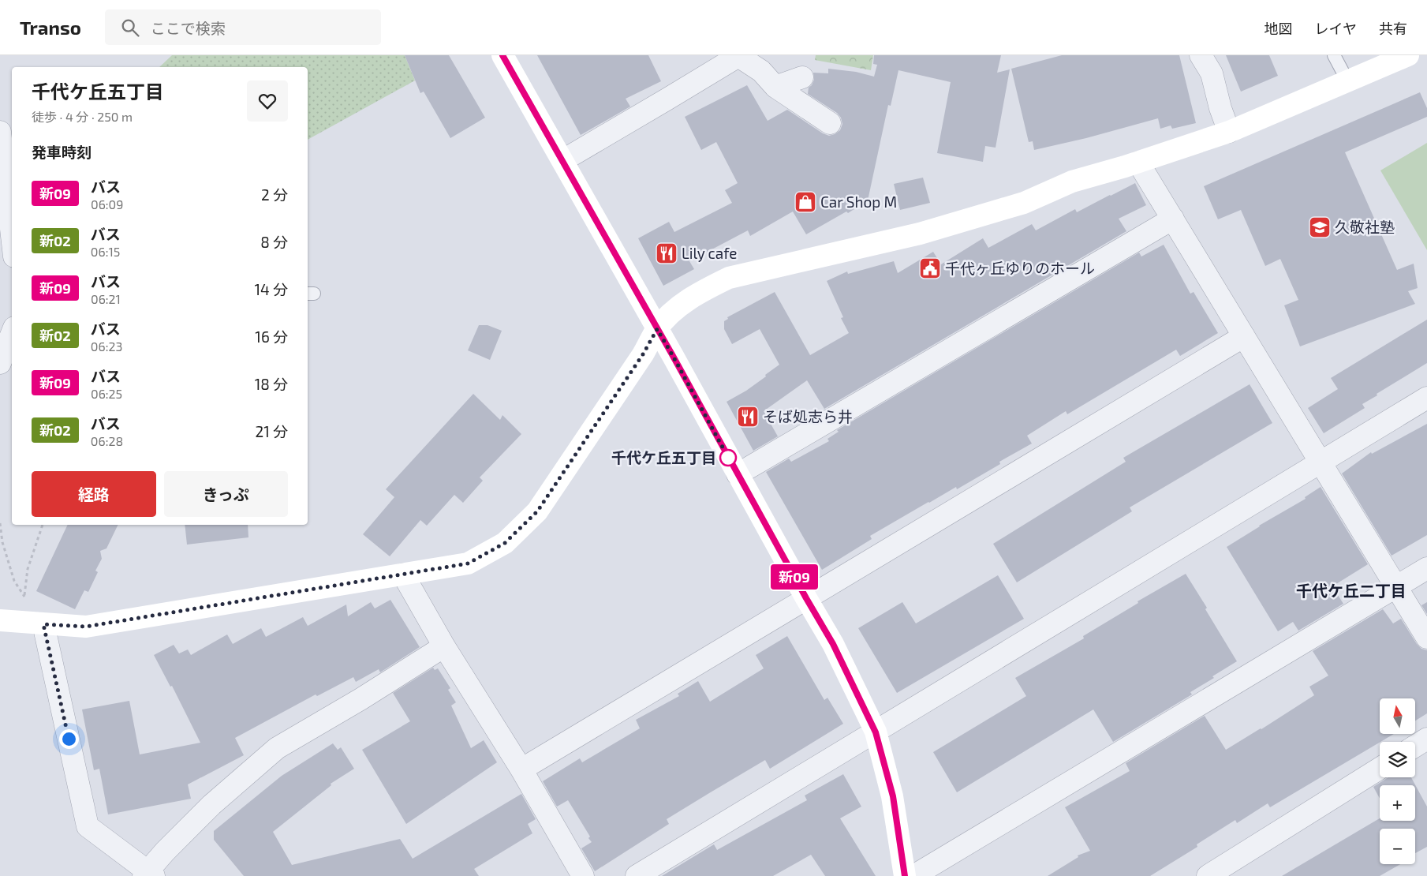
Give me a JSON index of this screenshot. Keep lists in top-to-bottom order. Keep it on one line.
{"districts":["千代ケ丘二丁目"],"places":{"shop":["Car Shop M"],"school or university":["久敬社塾"],"restaurant":["Lily cafe","そば処志ら井"],"public building":["千代ヶ丘ゆりのホール"],"other":["千代ケ丘五丁目"]},"lines":["bus line 新09"],"north":"top","page":{"header":"Transo","search":"ここで検索","nav":["地図","レイヤ","共有"],"on_map":"新09","heading":[["千代ケ丘五丁目","徒歩 · 4 分 · 250 m"],"発車時刻"],"list":[{"mark":"新09","name":"バス","note":"06:09","value":"2 分"},{"mark":"新02","name":"バス","note":"06:15","value":"8 分"},{"mark":"新09","name":"バス","note":"06:21","value":"14 分"},{"mark":"新02","name":"バス","note":"06:23","value":"16 分"},{"mark":"新09","name":"バス","note":"06:25","value":"18 分"},{"mark":"新02","name":"バス","note":"06:28","value":"21 分"}],"buttons":["経路","きっぷ"],"map_buttons":["+","−"]}}
